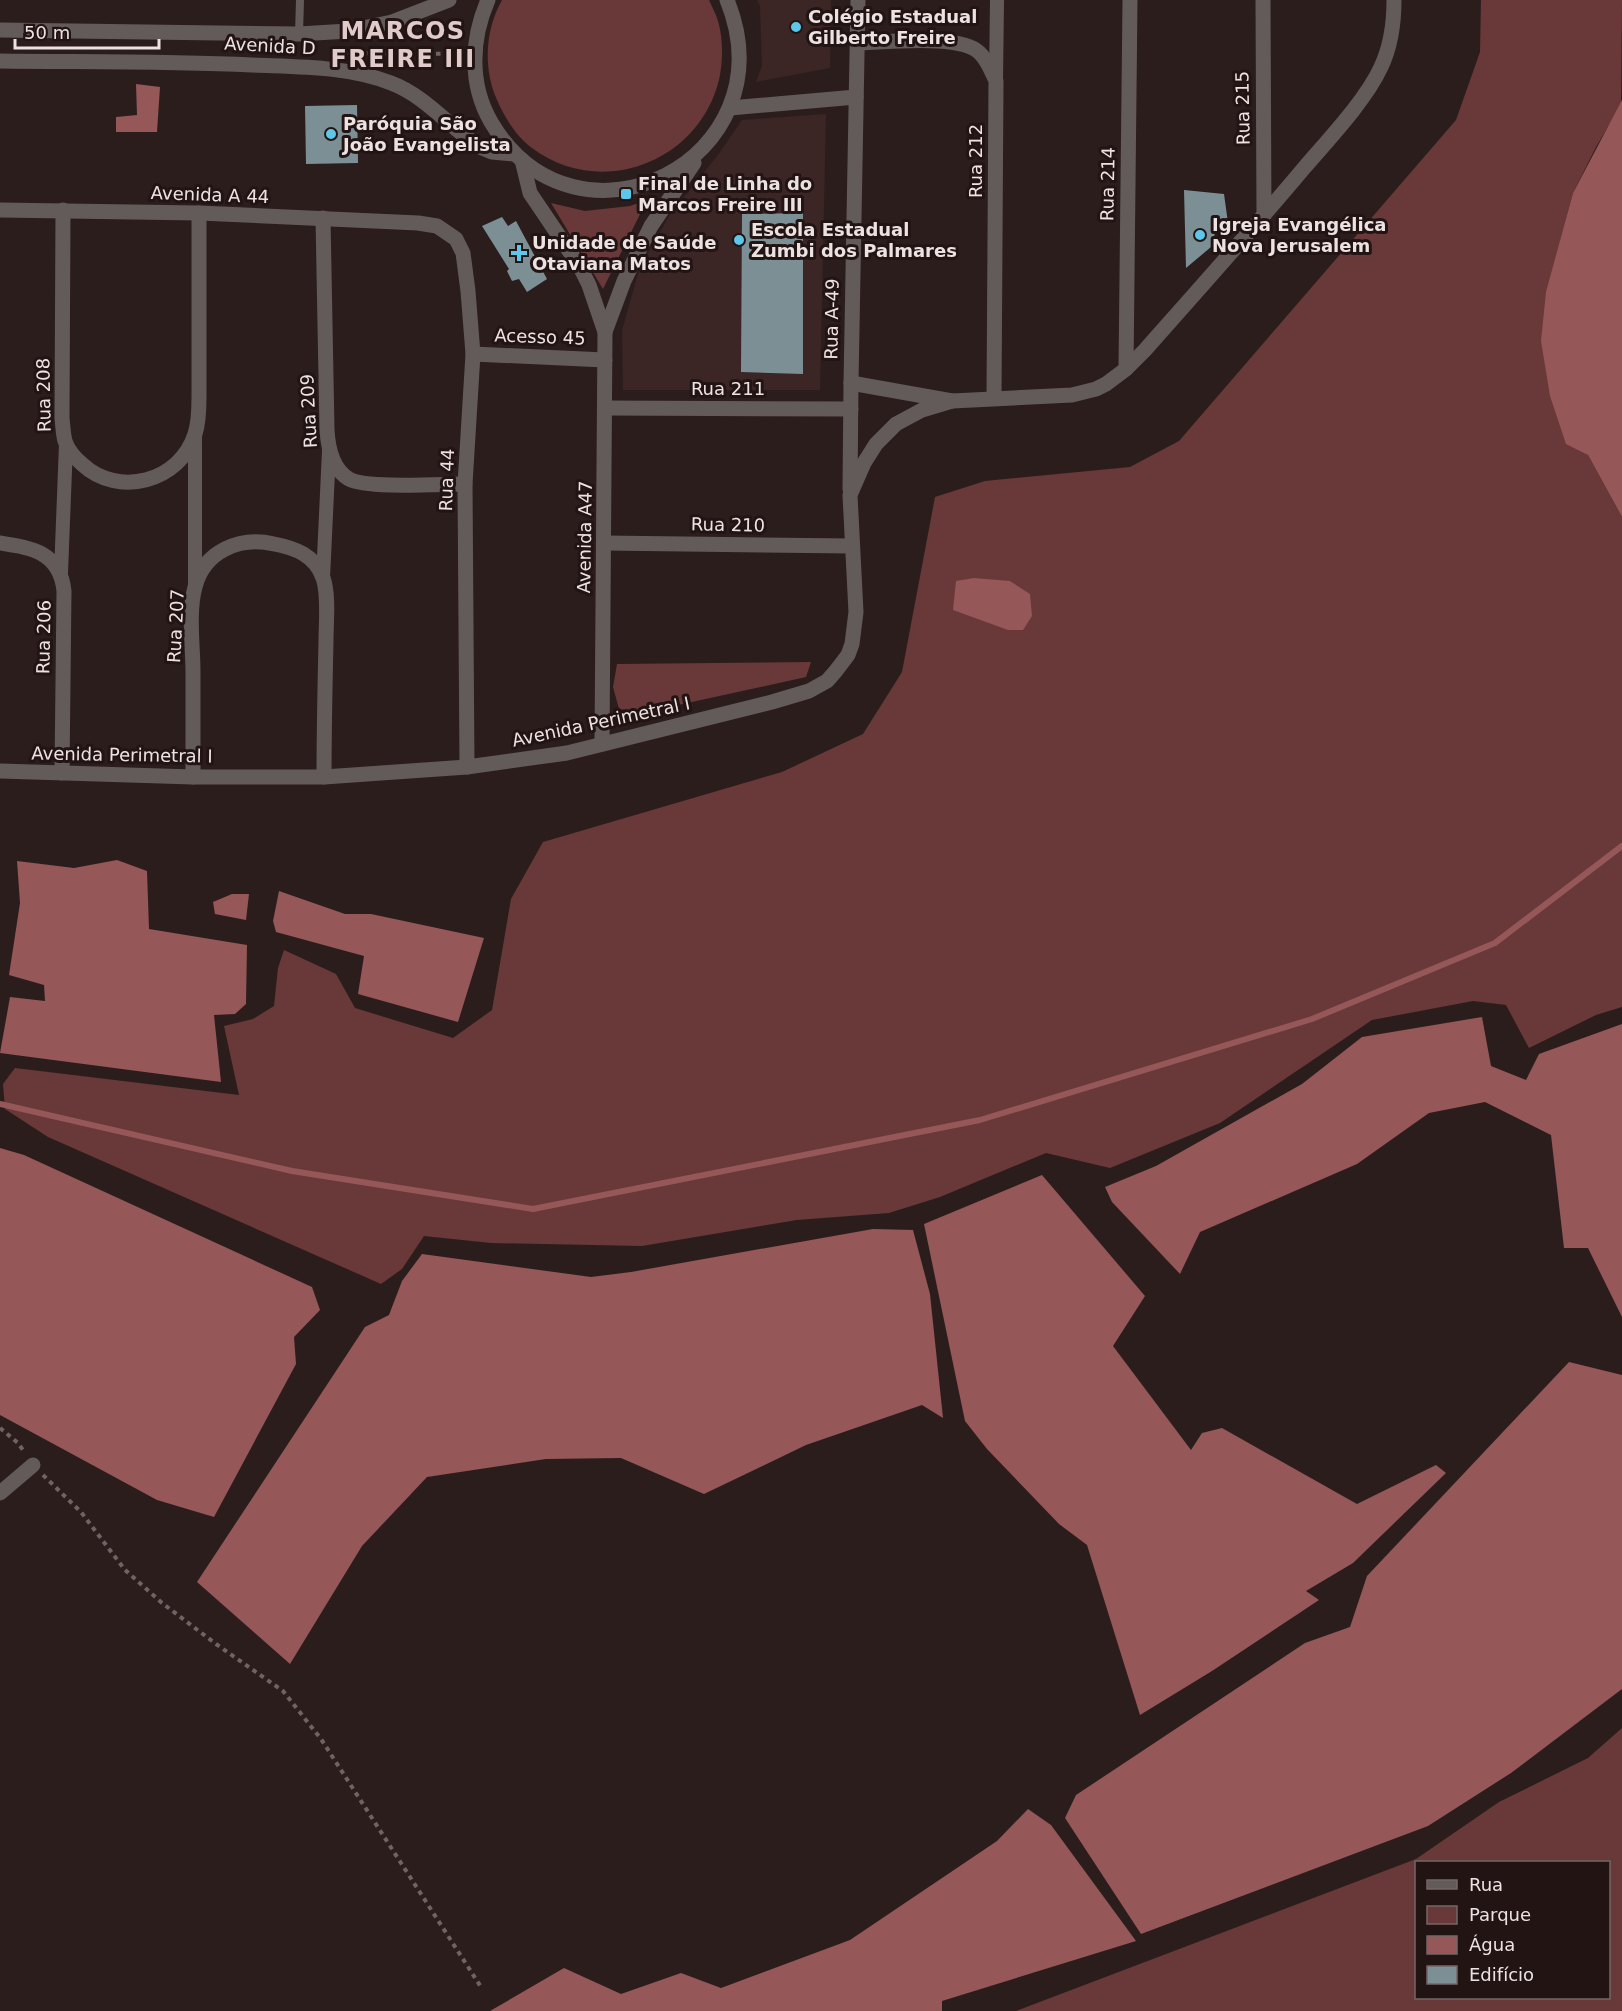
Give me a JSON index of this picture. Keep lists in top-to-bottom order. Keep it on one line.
{"streets":{"street":["Avenida D","Rua 215","Rua 212","Rua 214","Avenida A 44","Rua A-49","Acesso 45","Rua 211","Rua 208","Rua 209","Rua 44","Rua 210","Avenida A47","Rua 207","Rua 206","Avenida Perimetral I"]},"crossings":[["Avenida D","Avenida A47"],["Rua 215","Avenida Perimetral I"],["Rua 212","Rua A-49"],["Rua 212","Avenida Perimetral I"],["Rua 214","Avenida Perimetral I"],["Avenida A 44","Rua 208"],["Avenida A 44","Rua 209"],["Avenida A 44","Rua 44"],["Rua A-49","Rua 211"],["Rua A-49","Avenida Perimetral I"],["Acesso 45","Rua 44"],["Acesso 45","Avenida A47"],["Rua 211","Avenida A47"],["Rua 209","Rua 44"],["Rua 44","Avenida Perimetral I"],["Rua 210","Avenida A47"],["Rua 210","Avenida Perimetral I"],["Avenida A47","Avenida Perimetral I"],["Rua 207","Avenida Perimetral I"],["Rua 206","Avenida Perimetral I"]],"districts":["MARCOS FREIRE III"],"places":{"other":["Colégio Estadual Gilberto Freire","Paróquia São João Evangelista","Igreja Evangélica Nova Jerusalem","Escola Estadual Zumbi dos Palmares"],"transit":["Final de Linha do Marcos Freire III"],"health":["Unidade de Saúde Otaviana Matos"]},"legend":["Rua","Parque","Água","Edifício"],"scale_bar":"50 m"}
